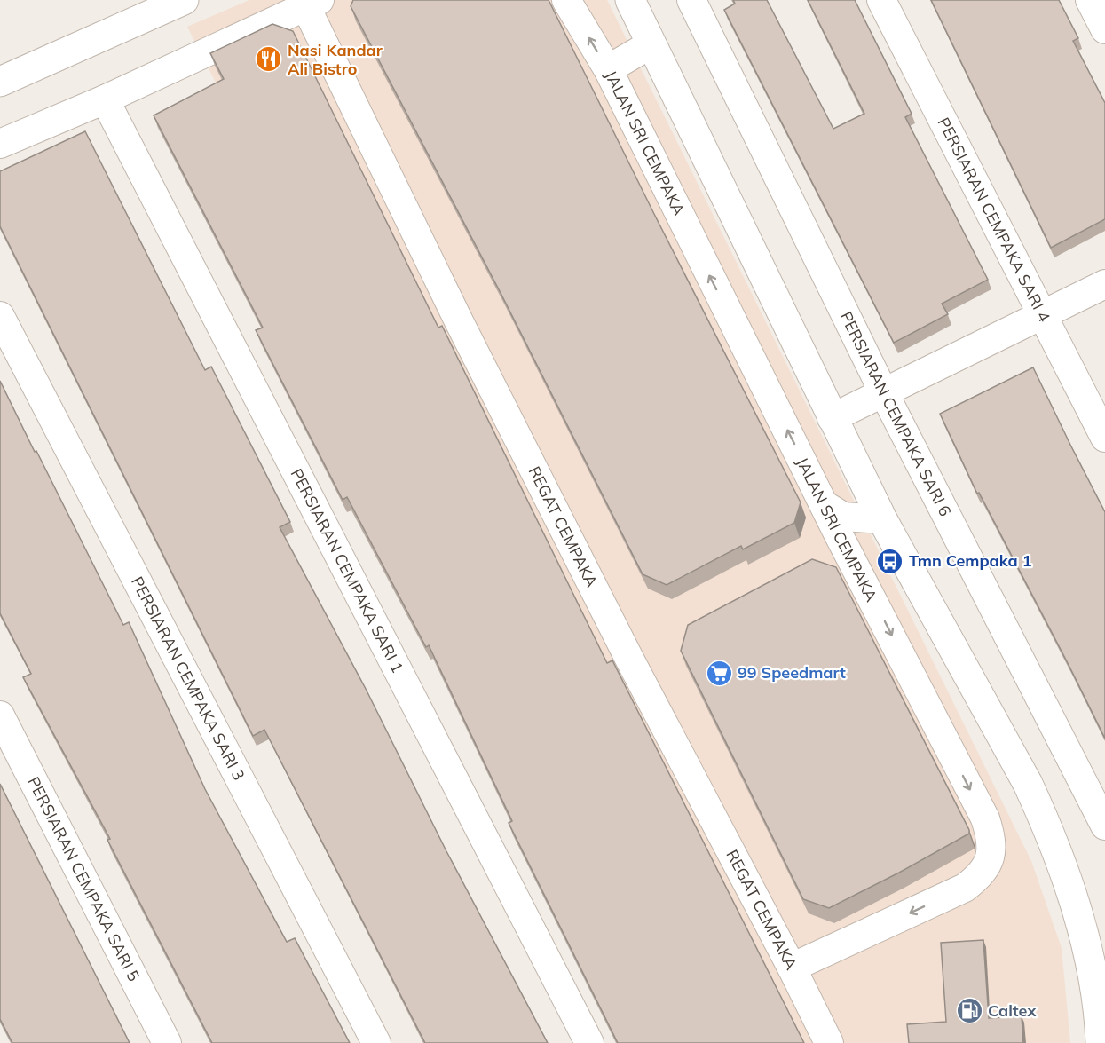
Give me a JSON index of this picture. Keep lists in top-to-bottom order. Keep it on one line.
{"streets":{"street":["JALAN SRI CEMPAKA","PERSIARAN CEMPAKA SARI 4","PERSIARAN CEMPAKA SARI 6","REGAT CEMPAKA","PERSIARAN CEMPAKA SARI 1","PERSIARAN CEMPAKA SARI 3","PERSIARAN CEMPAKA SARI 5"]},"crossings":[["JALAN SRI CEMPAKA","REGAT CEMPAKA"]],"places":{"restaurant":["Nasi Kandar Ali Bistro"],"bus stop":["Tmn Cempaka 1"],"supermarket":["99 Speedmart"],"fuel station":["Caltex"]}}
